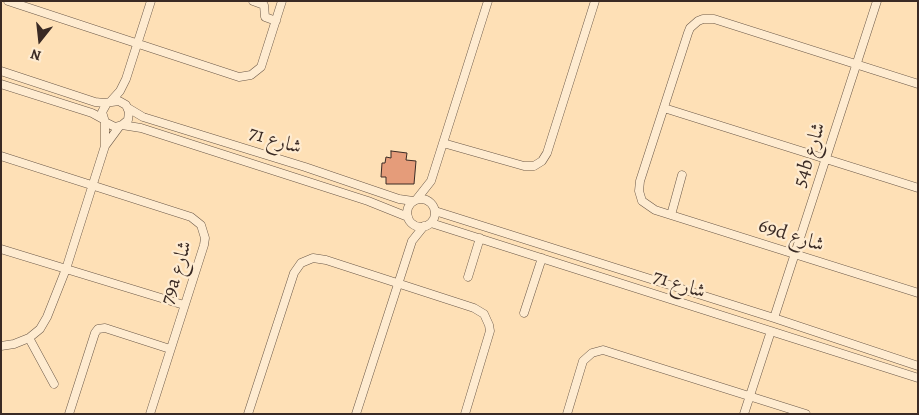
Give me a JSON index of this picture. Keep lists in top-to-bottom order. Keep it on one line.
{"streets":{"street":["شارع 71","54b شارع","69d شارع","79a شارع"]},"crossings":[["شارع 71","54b شارع"],["54b شارع","69d شارع"]],"north":"bottom"}
